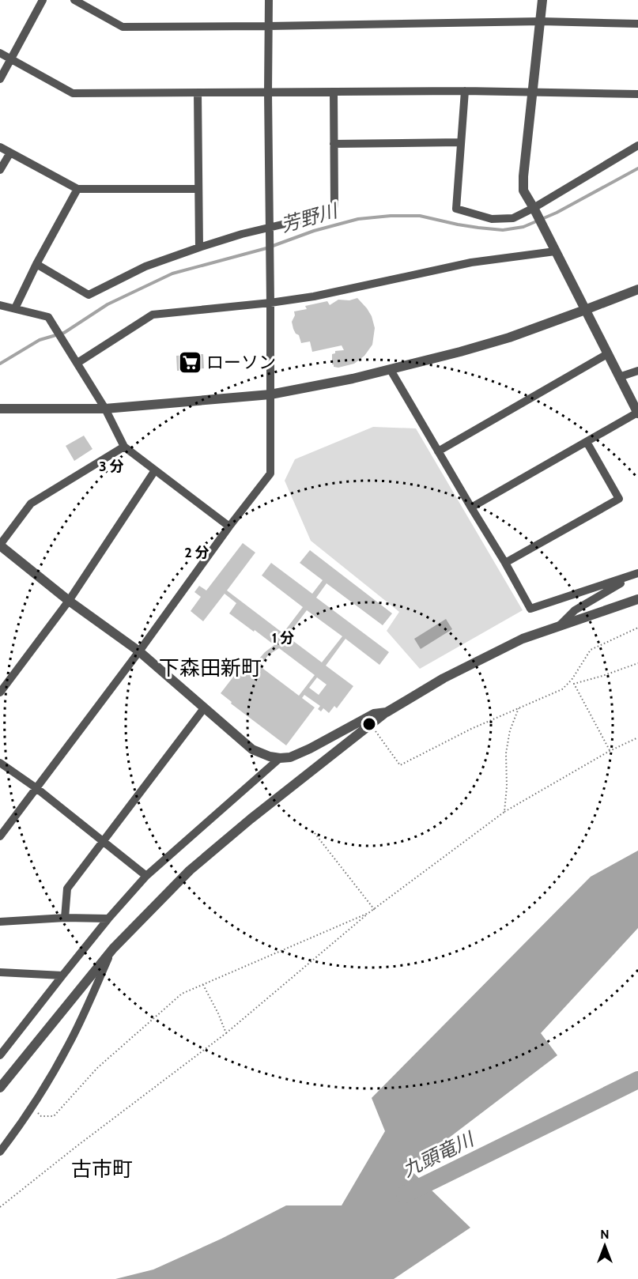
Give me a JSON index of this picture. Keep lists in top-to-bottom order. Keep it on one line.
{"districts":["下森田新町","古市町"],"water":["芳野川","九頭竜川"],"places":{"supermarket":["ローソン"]},"north":"top","rings":["3 分","2 分","1 分"]}
